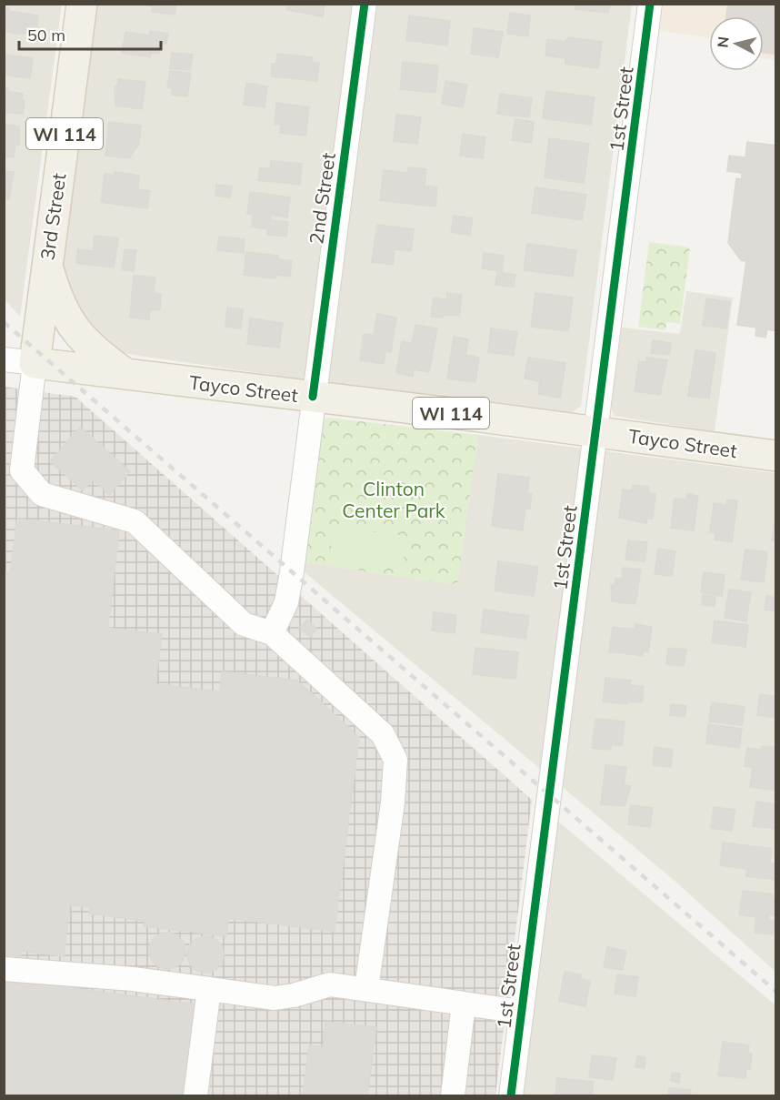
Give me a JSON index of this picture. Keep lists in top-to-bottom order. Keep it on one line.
{"streets":{"main road":["WI 114","3rd Street","Tayco Street"],"street":["1st Street","2nd Street"]},"crossings":[["1st Street","Tayco Street"],["2nd Street","Tayco Street"],["3rd Street","Tayco Street"]],"parks":["Clinton Center Park"],"scale_bar":"50 m","north":"left"}
